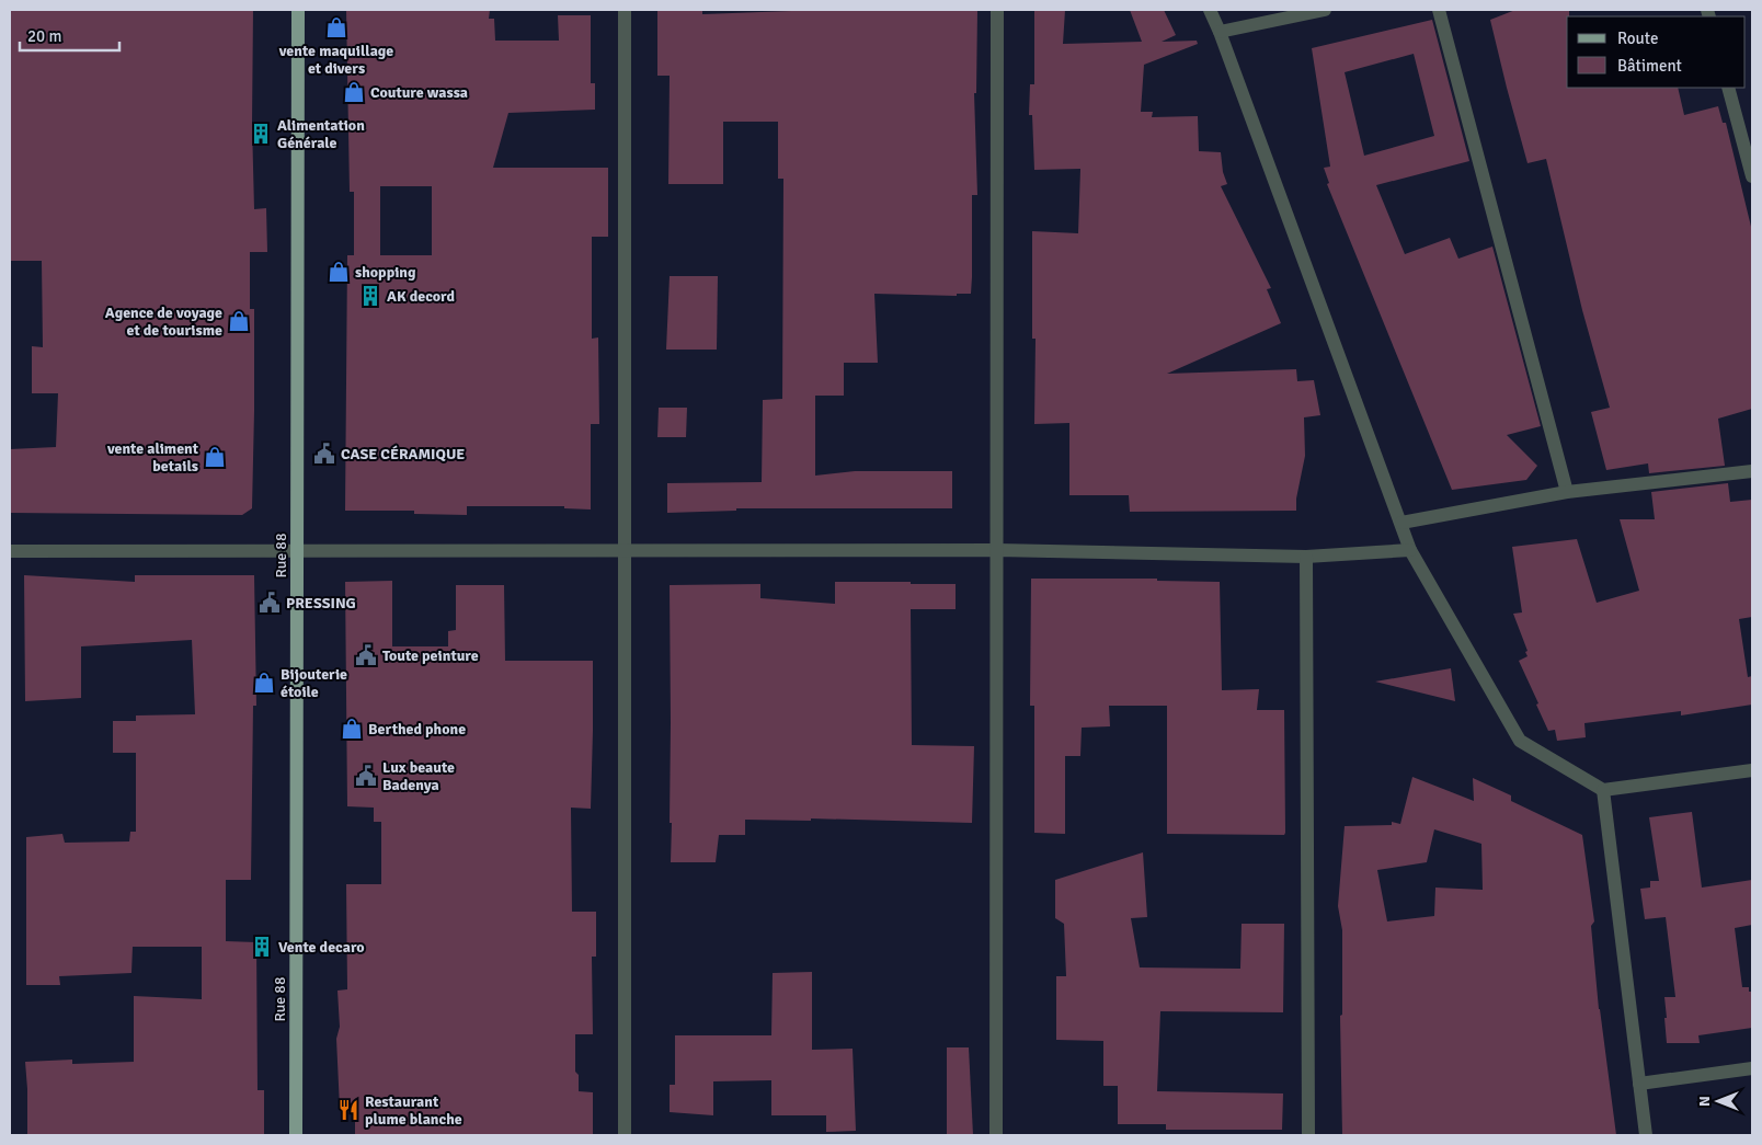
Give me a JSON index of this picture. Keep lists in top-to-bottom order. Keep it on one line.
{"streets":{"main road":["Rue 88"]},"places":{"shop":["vente maquillage et divers","Couture wassa","shopping","Agence de voyage et de tourisme","vente aliment betails","Bijouterie étoile","Berthed phone"],"building":["Alimentation Générale","AK decord","Vente decaro"],"public building":["CASE CÉRAMIQUE","PRESSING","Toute peinture","Lux beaute Badenya"],"restaurant":["Restaurant plume blanche"]},"legend":["Route","Bâtiment"],"scale_bar":"20 m","north":"left"}
